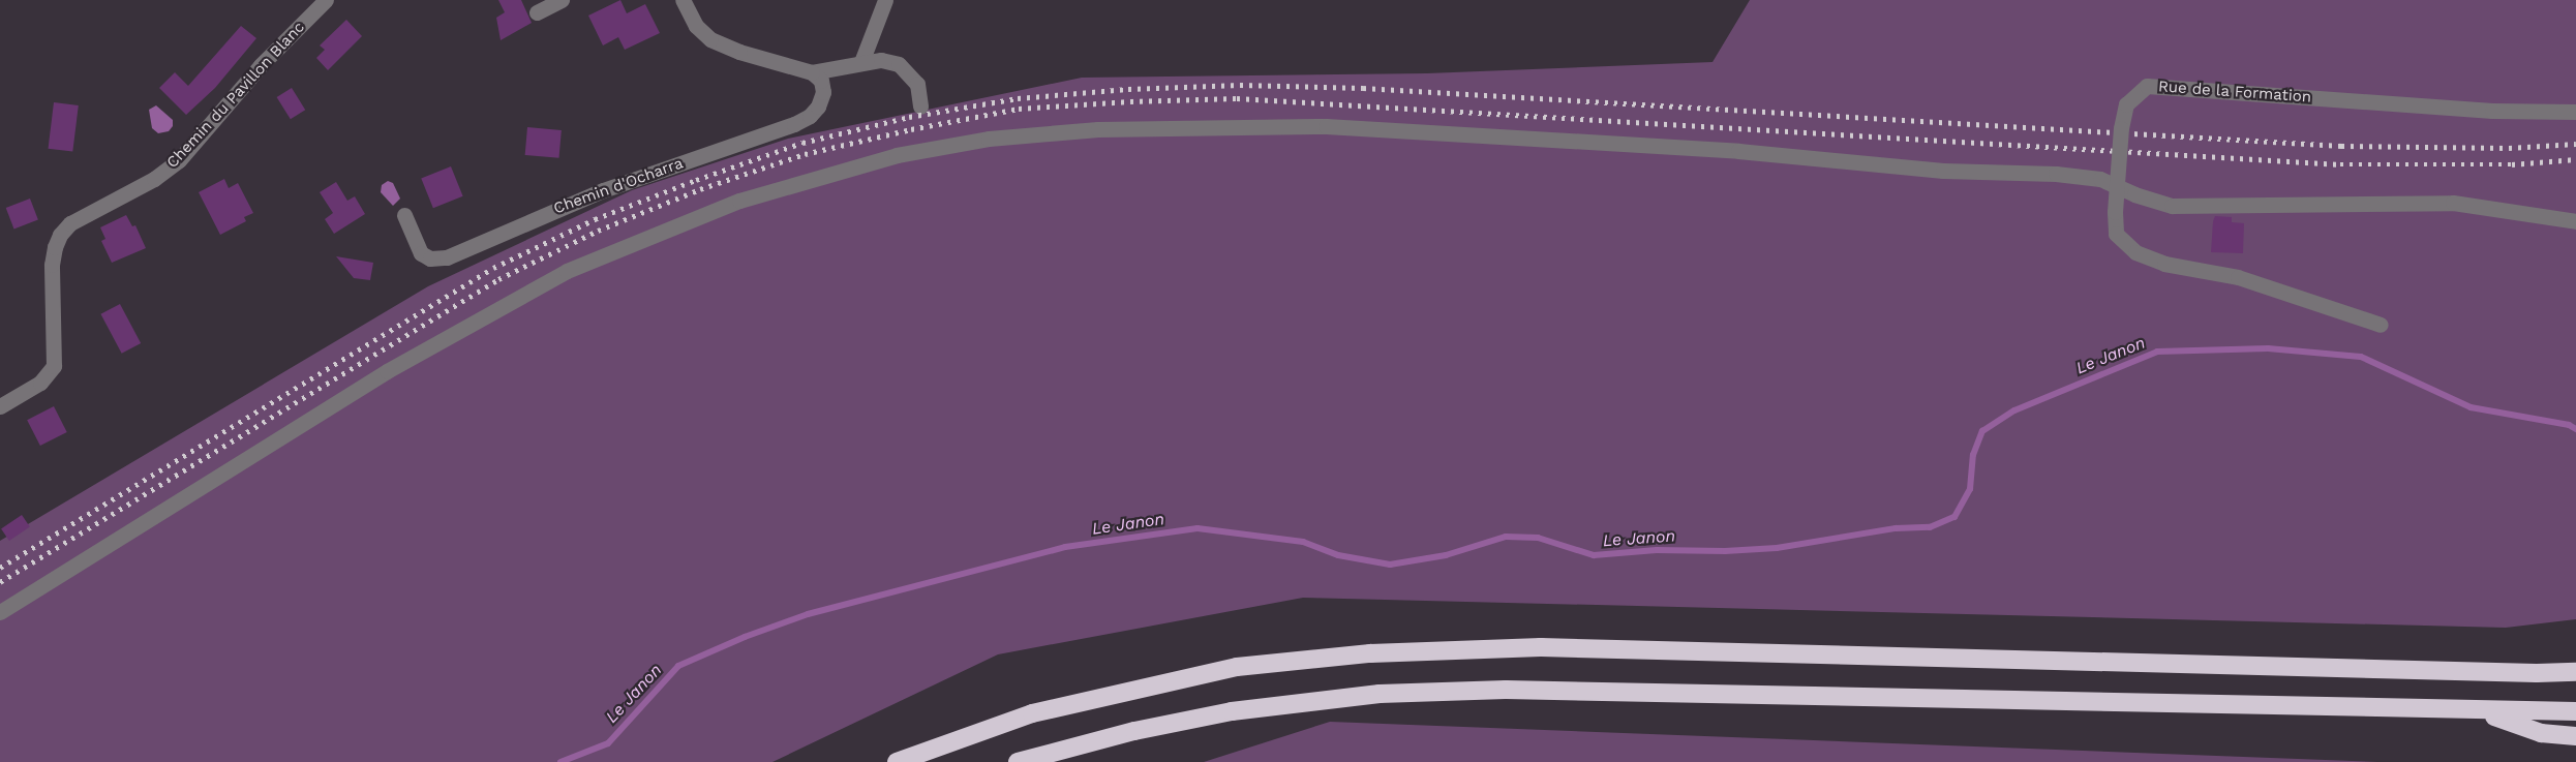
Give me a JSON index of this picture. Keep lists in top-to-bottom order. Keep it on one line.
{"streets":{"street":["Rue de la Formation","Chemin du Pavillon Blanc","Chemin d'Ocharra"]},"water":["Le Janon"]}
